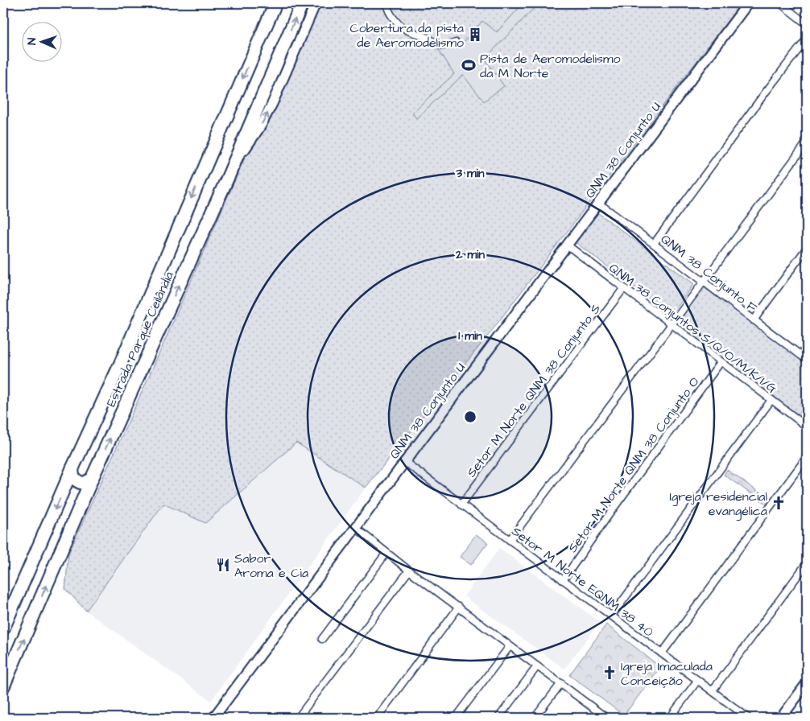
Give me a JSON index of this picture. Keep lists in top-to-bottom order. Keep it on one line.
{"streets":{"highway":["Estrada Parque Ceilândia"],"street":["QNM 38 Conjunto U","QNM 38 Conjunto F","QNM 38 Conjuntos S/Q/O/M/K/I/G","Setor M Norte QNM 38 Conjunto S","Setor M Norte QNM 38 Conjunto O","Setor M Norte EQNM 38 40"]},"crossings":[["QNM 38 Conjunto U","QNM 38 Conjunto F"],["QNM 38 Conjunto U","QNM 38 Conjuntos S/Q/O/M/K/I/G"],["QNM 38 Conjunto U","Setor M Norte EQNM 38 40"],["QNM 38 Conjuntos S/Q/O/M/K/I/G","Setor M Norte QNM 38 Conjunto S"],["QNM 38 Conjuntos S/Q/O/M/K/I/G","Setor M Norte QNM 38 Conjunto O"],["Setor M Norte QNM 38 Conjunto S","Setor M Norte EQNM 38 40"],["Setor M Norte QNM 38 Conjunto O","Setor M Norte EQNM 38 40"]],"places":{"building":["Cobertura da pista de Aeromodelismo"],"sports":["Pista de Aeromodelismo da M Norte"],"church":["Igreja residencial evangélica","Igreja Imaculada Conceição"],"restaurant":["Sabor Aroma e Cia"]},"north":"left","rings":["3 min","2 min","1 min"]}
